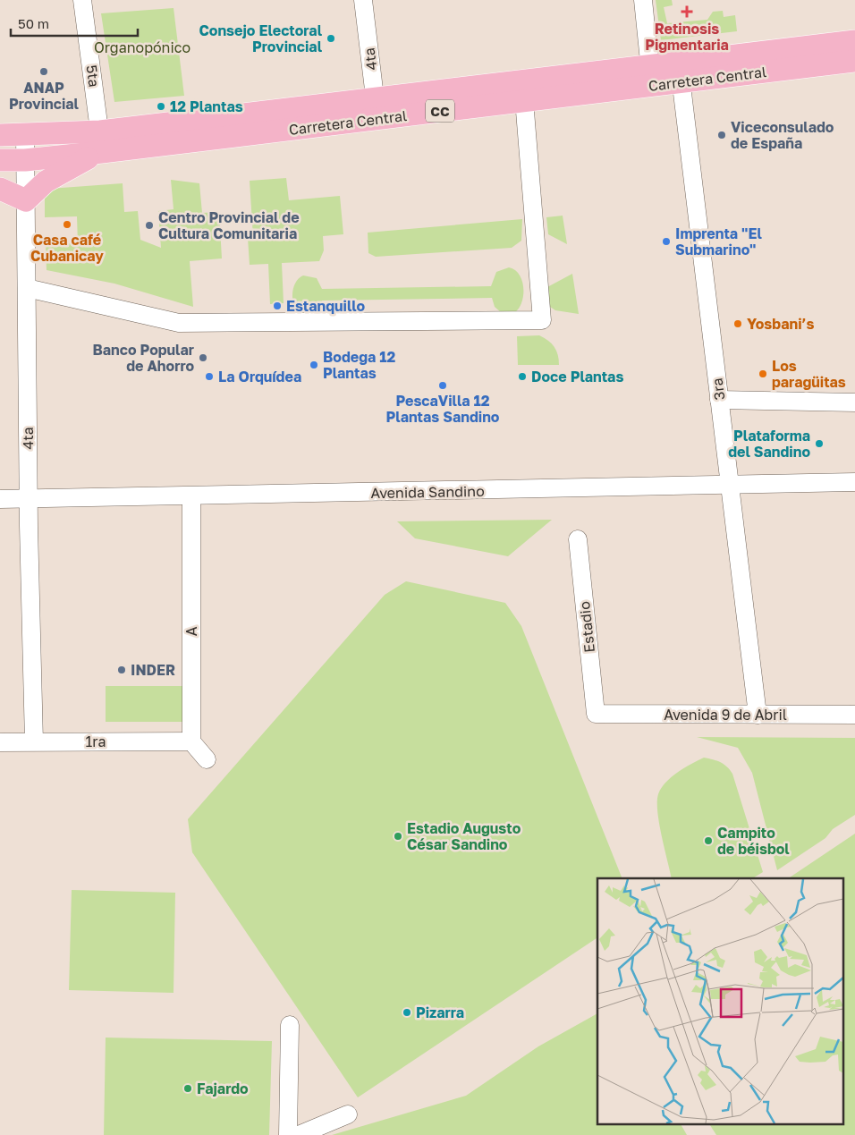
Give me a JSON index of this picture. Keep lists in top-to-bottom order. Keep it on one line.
{"streets":{"main road":["Carretera Central","CC"],"street":["4ta","5ta","3ra","Avenida Sandino","Estadio","A","Avenida 9 de Abril","1ra"]},"crossings":[["4ta","Carretera Central"],["4ta","Avenida Sandino"],["4ta","1ra"],["5ta","Carretera Central"],["Carretera Central","3ra"],["3ra","Avenida Sandino"],["3ra","Avenida 9 de Abril"],["Avenida Sandino","A"],["Estadio","Avenida 9 de Abril"],["A","1ra"]],"parks":["Organopónico"],"places":{"health":["Retinosis Pigmentaria"],"other":["Consejo Electoral Provincial","ANAP Provincial","12 Plantas","Viceconsulado de España","Casa café Cubanicay","Centro Provincial de Cultura Comunitaria","Imprenta \"El Submarino\"","Estanquillo","Yosbani’s","Banco Popular de Ahorro","Bodega 12 Plantas","Los paragüitas","La Orquídea","Doce Plantas","PescaVilla 12 Plantas Sandino","Plataforma del Sandino","INDER","Estadio Augusto César Sandino","Campito de béisbol","Pizarra","Fajardo"]},"scale_bar":"50 m"}
